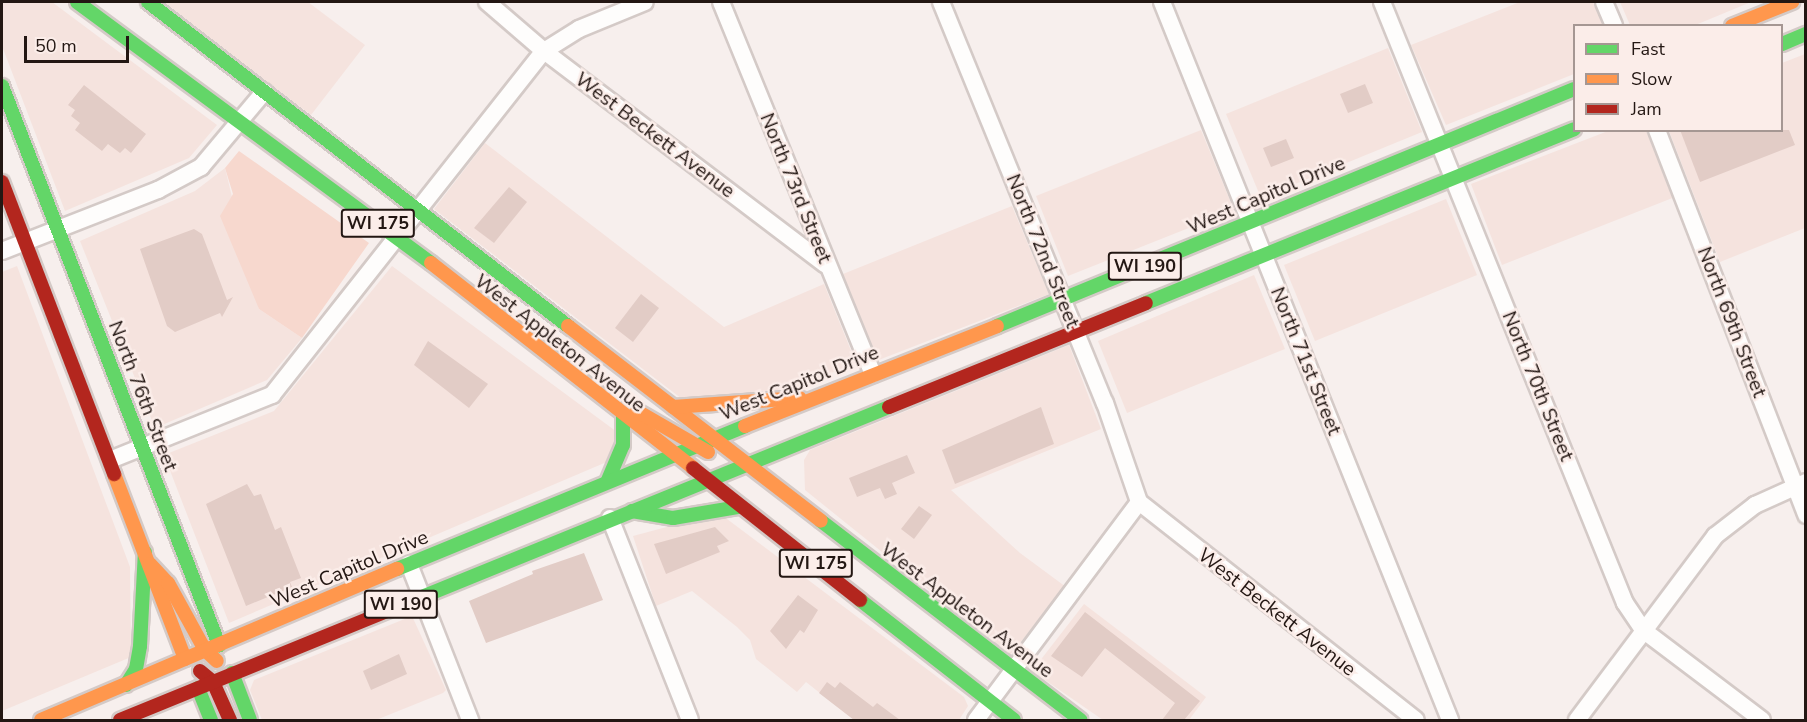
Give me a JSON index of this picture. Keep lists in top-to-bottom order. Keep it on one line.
{"streets":{"main road":["West Capitol Drive","WI 175","WI 190","West Appleton Avenue","North 76th Street"],"street":["West Beckett Avenue","North 73rd Street","North 72nd Street","North 69th Street","North 71st Street","North 70th Street"]},"crossings":[["West Beckett Avenue","North 73rd Street"],["West Beckett Avenue","North 72nd Street"],["North 73rd Street","West Capitol Drive"],["West Capitol Drive","North 72nd Street"],["West Capitol Drive","West Appleton Avenue"],["West Capitol Drive","North 71st Street"],["West Capitol Drive","North 70th Street"],["West Capitol Drive","North 76th Street"],["WI 175","WI 190"],["North 72nd Street","WI 190"],["WI 190","West Appleton Avenue"],["WI 190","North 71st Street"],["WI 190","North 70th Street"],["WI 190","North 76th Street"]],"legend":["Fast","Slow","Jam"],"scale_bar":"50 m"}
